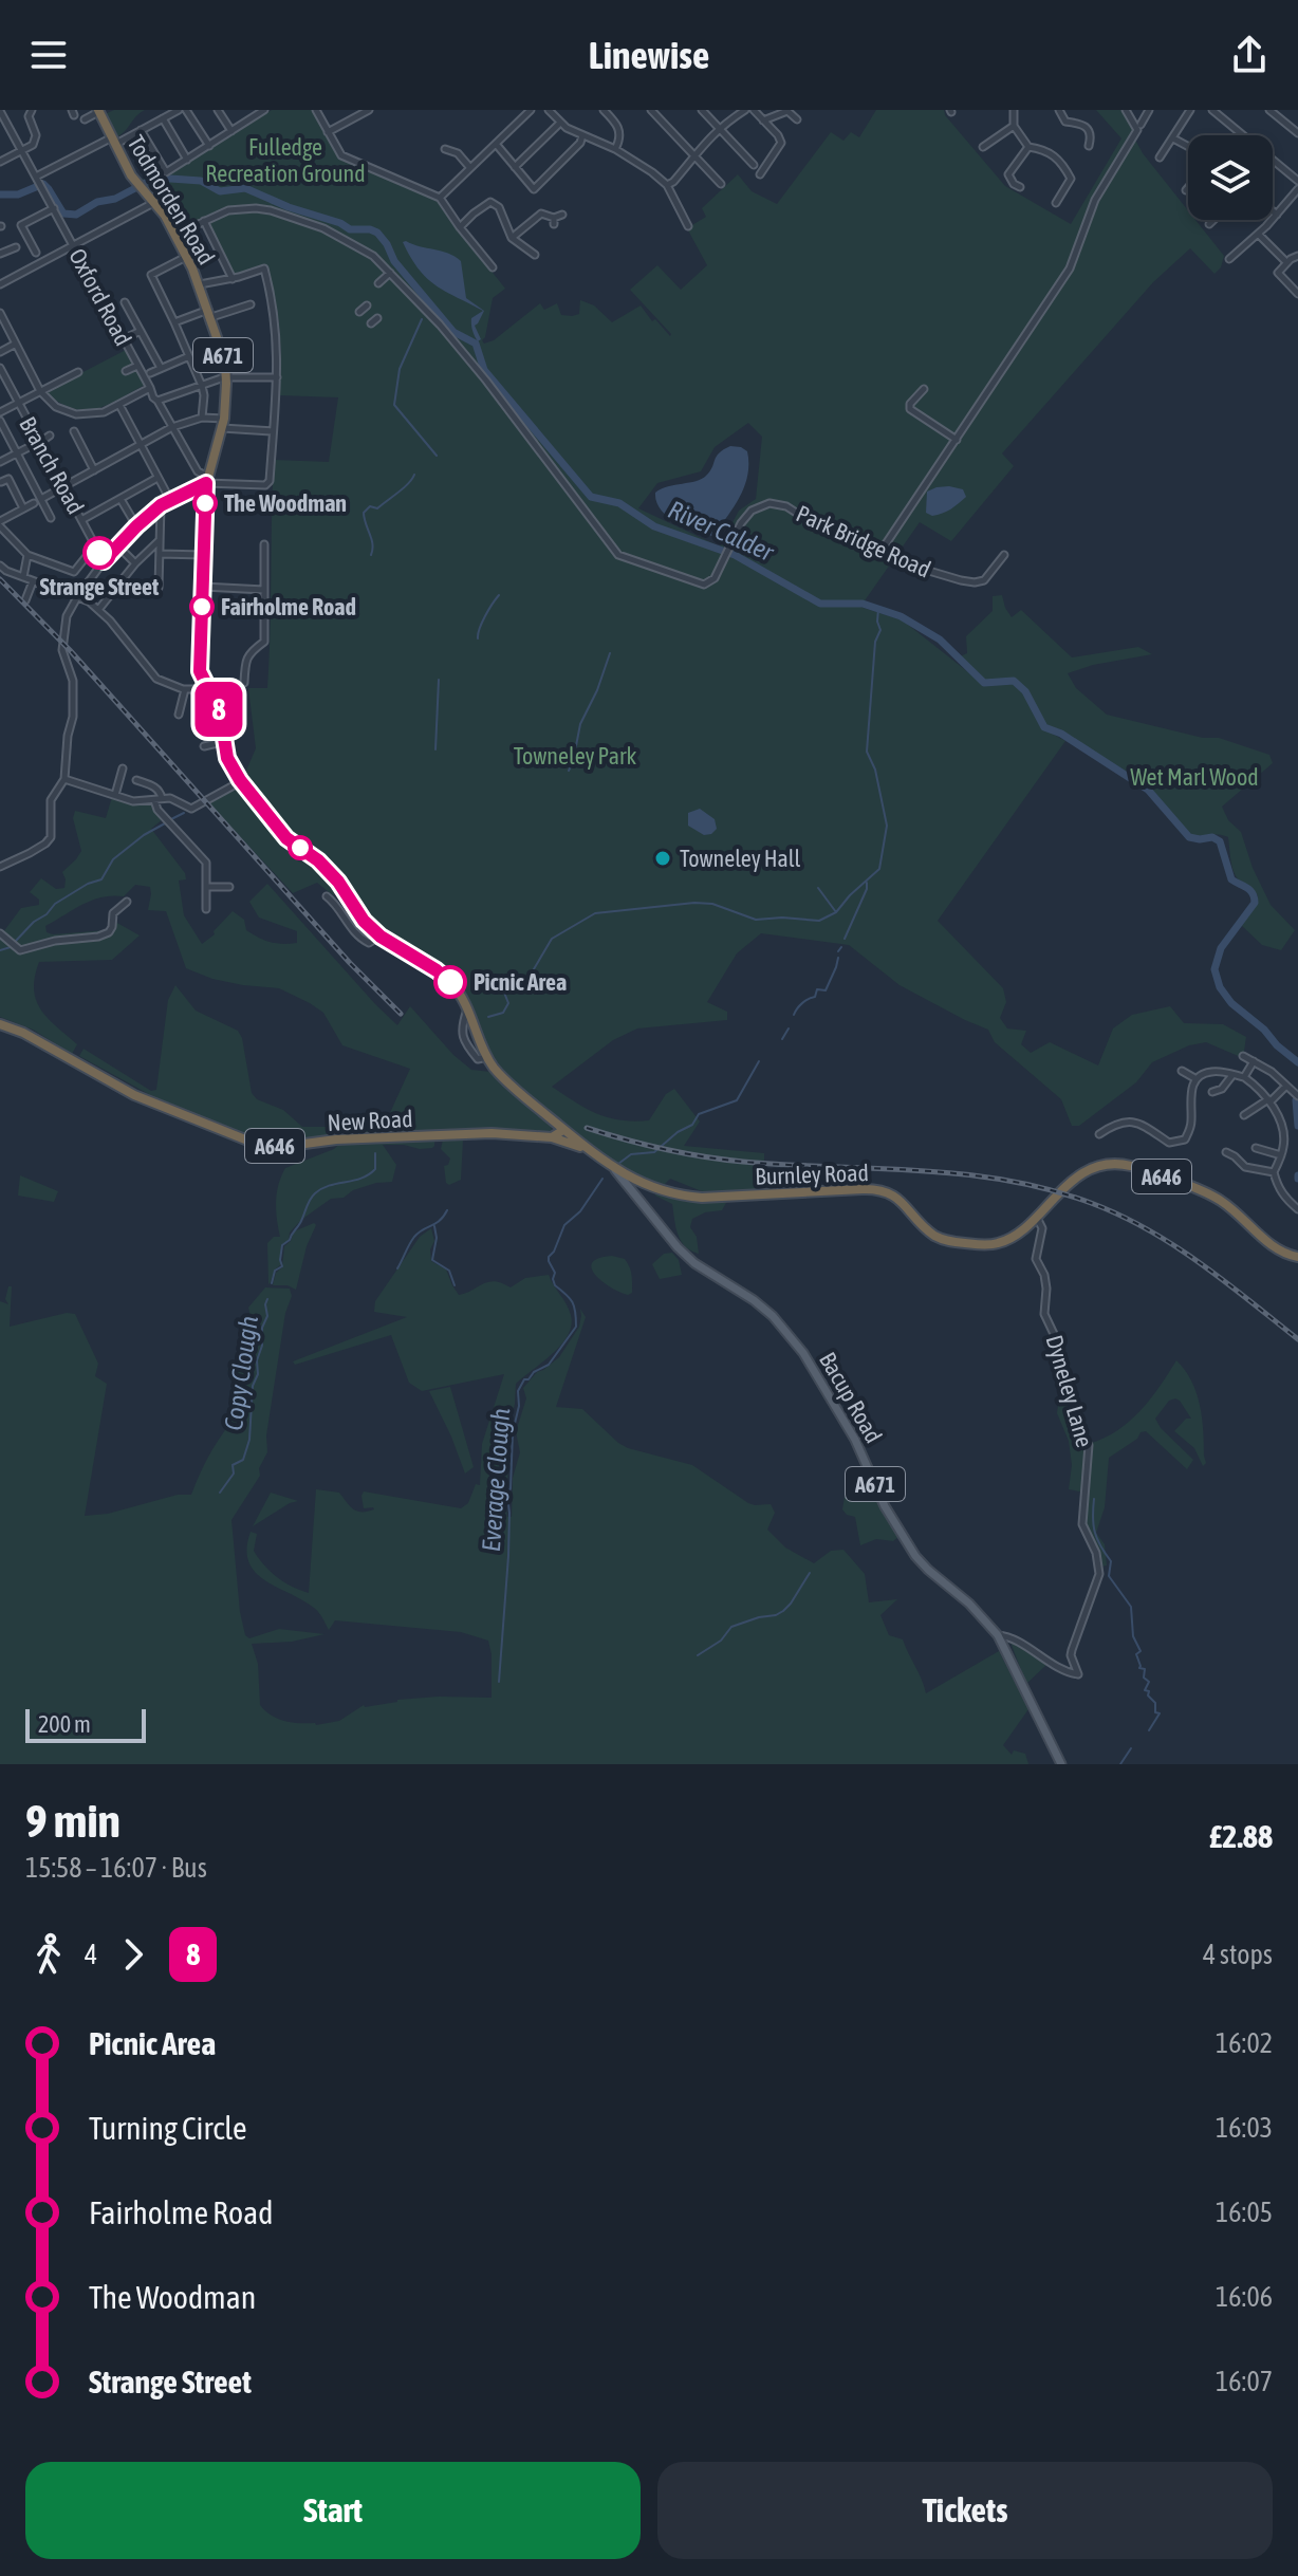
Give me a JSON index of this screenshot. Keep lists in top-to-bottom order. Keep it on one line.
{"streets":{"highway":["Todmorden Road","A671","New Road","A646","Burnley Road"],"main road":["Bacup Road"],"street":["Oxford Road","Branch Road","Park Bridge Road","Dyneley Lane"]},"crossings":[["Todmorden Road","Oxford Road"],["Todmorden Road","New Road"],["Todmorden Road","Burnley Road"],["New Road","Burnley Road"],["Burnley Road","Dyneley Lane"],["Burnley Road","Bacup Road"],["Dyneley Lane","Bacup Road"]],"water":["River Calder","Copy Clough","Everage Clough"],"parks":["Fulledge Recreation Ground","Towneley Park","Wet Marl Wood"],"places":["The Woodman","Strange Street","Fairholme Road","Towneley Hall","Picnic Area"],"lines":["bus line 8"],"scale_bar":"200 m","page":{"header":"Linewise","on_map":"8","scale":"200 m","heading":["9 min","15:58 – 16:07 · Bus","£2.88"],"legs":["4","8","4 stops"],"list":[{"name":"Picnic Area","value":"16:02"},{"name":"Turning Circle","value":"16:03"},{"name":"Fairholme Road","value":"16:05"},{"name":"The Woodman","value":"16:06"},{"name":"Strange Street","value":"16:07"}],"buttons":["Start","Tickets"]}}
